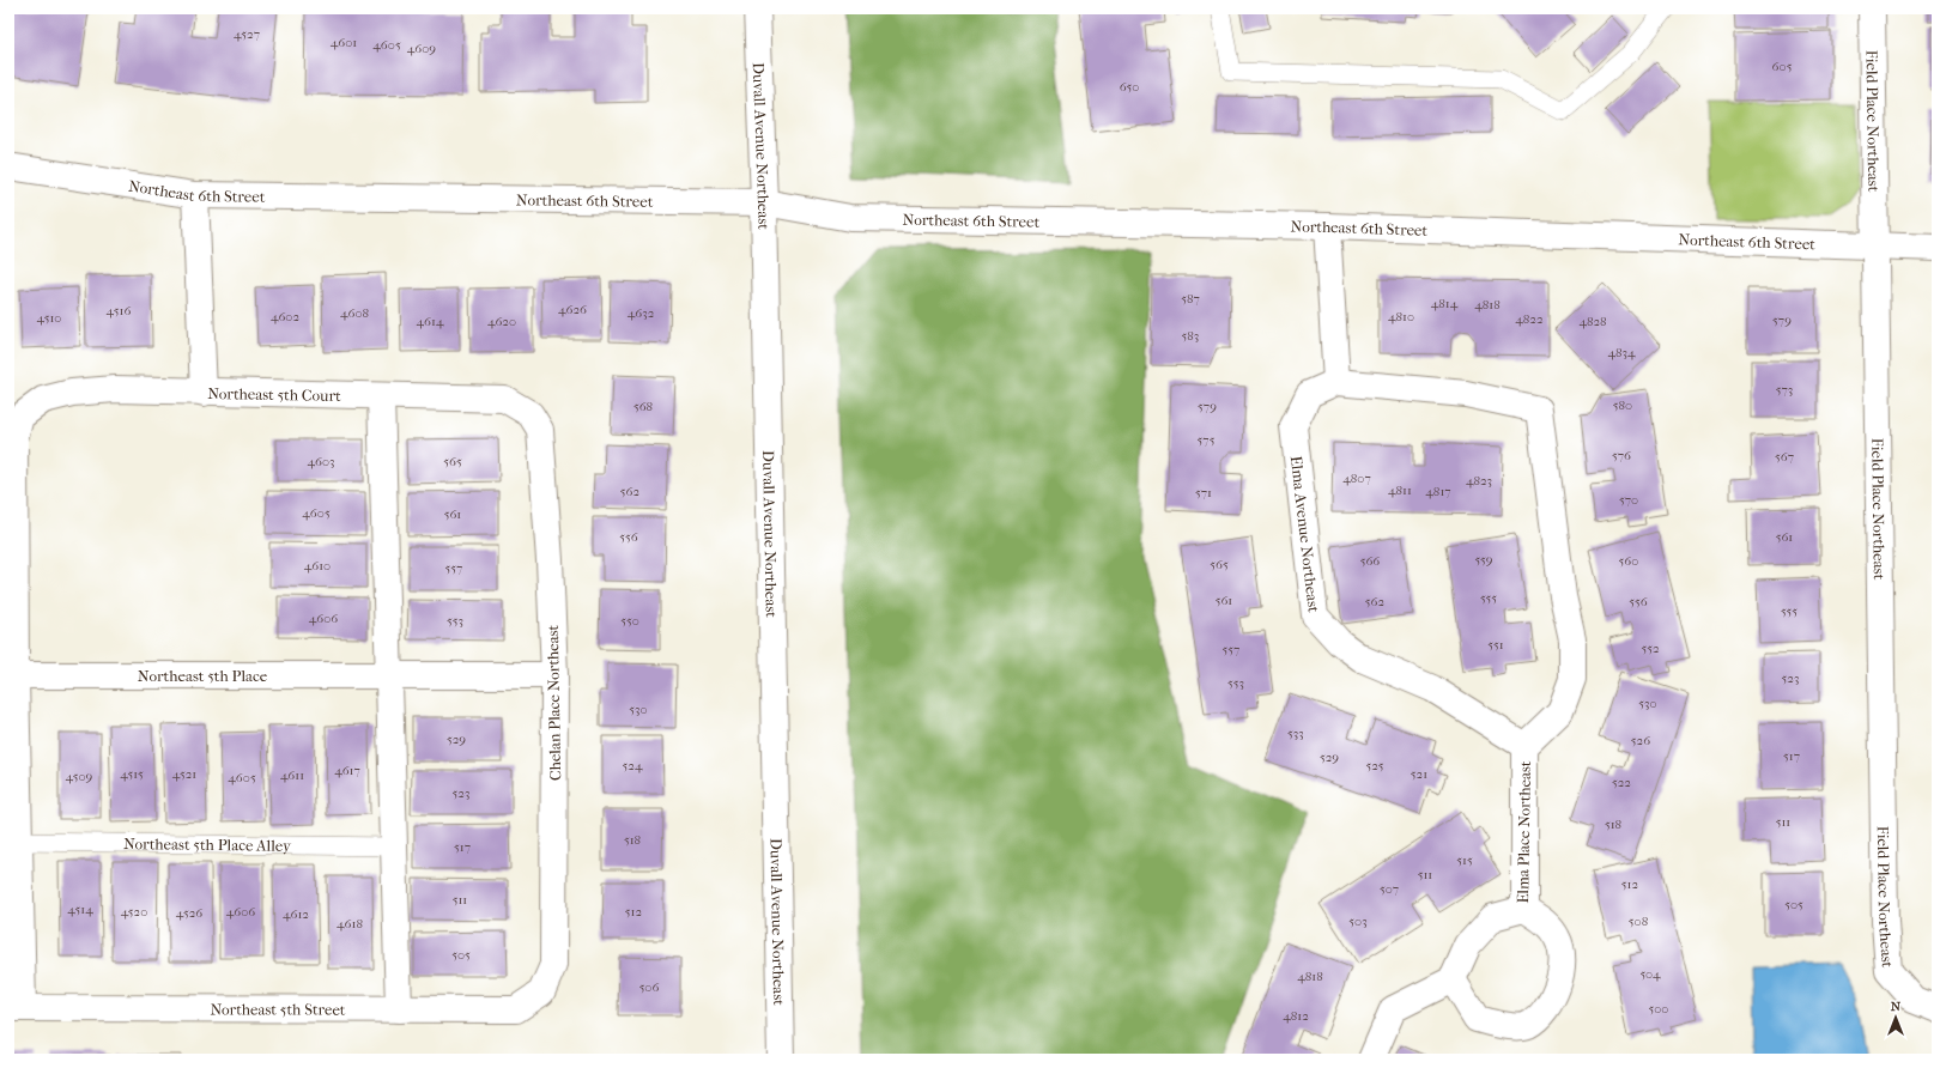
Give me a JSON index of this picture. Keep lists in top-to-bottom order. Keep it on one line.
{"streets":{"street":["Field Place Northeast","Duvall Avenue Northeast","Northeast 6th Street","Northeast 5th Court","Elma Avenue Northeast","Northeast 5th Place","Chelan Place Northeast","Elma Place Northeast","Northeast 5th Street"],"lane":["Northeast 5th Place Alley"]},"crossings":[["Field Place Northeast","Northeast 6th Street"],["Duvall Avenue Northeast","Northeast 6th Street"],["Northeast 5th Court","Northeast 5th Place"],["Northeast 5th Court","Chelan Place Northeast"],["Elma Avenue Northeast","Elma Place Northeast"],["Northeast 5th Place","Chelan Place Northeast"],["Chelan Place Northeast","Northeast 5th Street"]],"house_numbers":["4527","4601","4605","4609","605","650","587","4814","4818","4626","4516","4608","4632","4602","4810","4510","4822","579","4614","4620","4828","583","4834","573","580","568","579","575","576","567","4603","565","4807","4823","4811","562","4817","571","570","4605","561","556","561","559","566","560","565","4610","557","555","561","562","556","555","4606","553","550","551","552","557","523","553","530","530","533","529","526","517","529","524","525","4617","4515","4521","521","4611","4509","4605","522","523","511","518","518","517","515","511","512","507","511","505","4514","4520","4606","512","4526","4612","503","508","4618","505","504","4818","506","500","4812"],"north":"top"}
